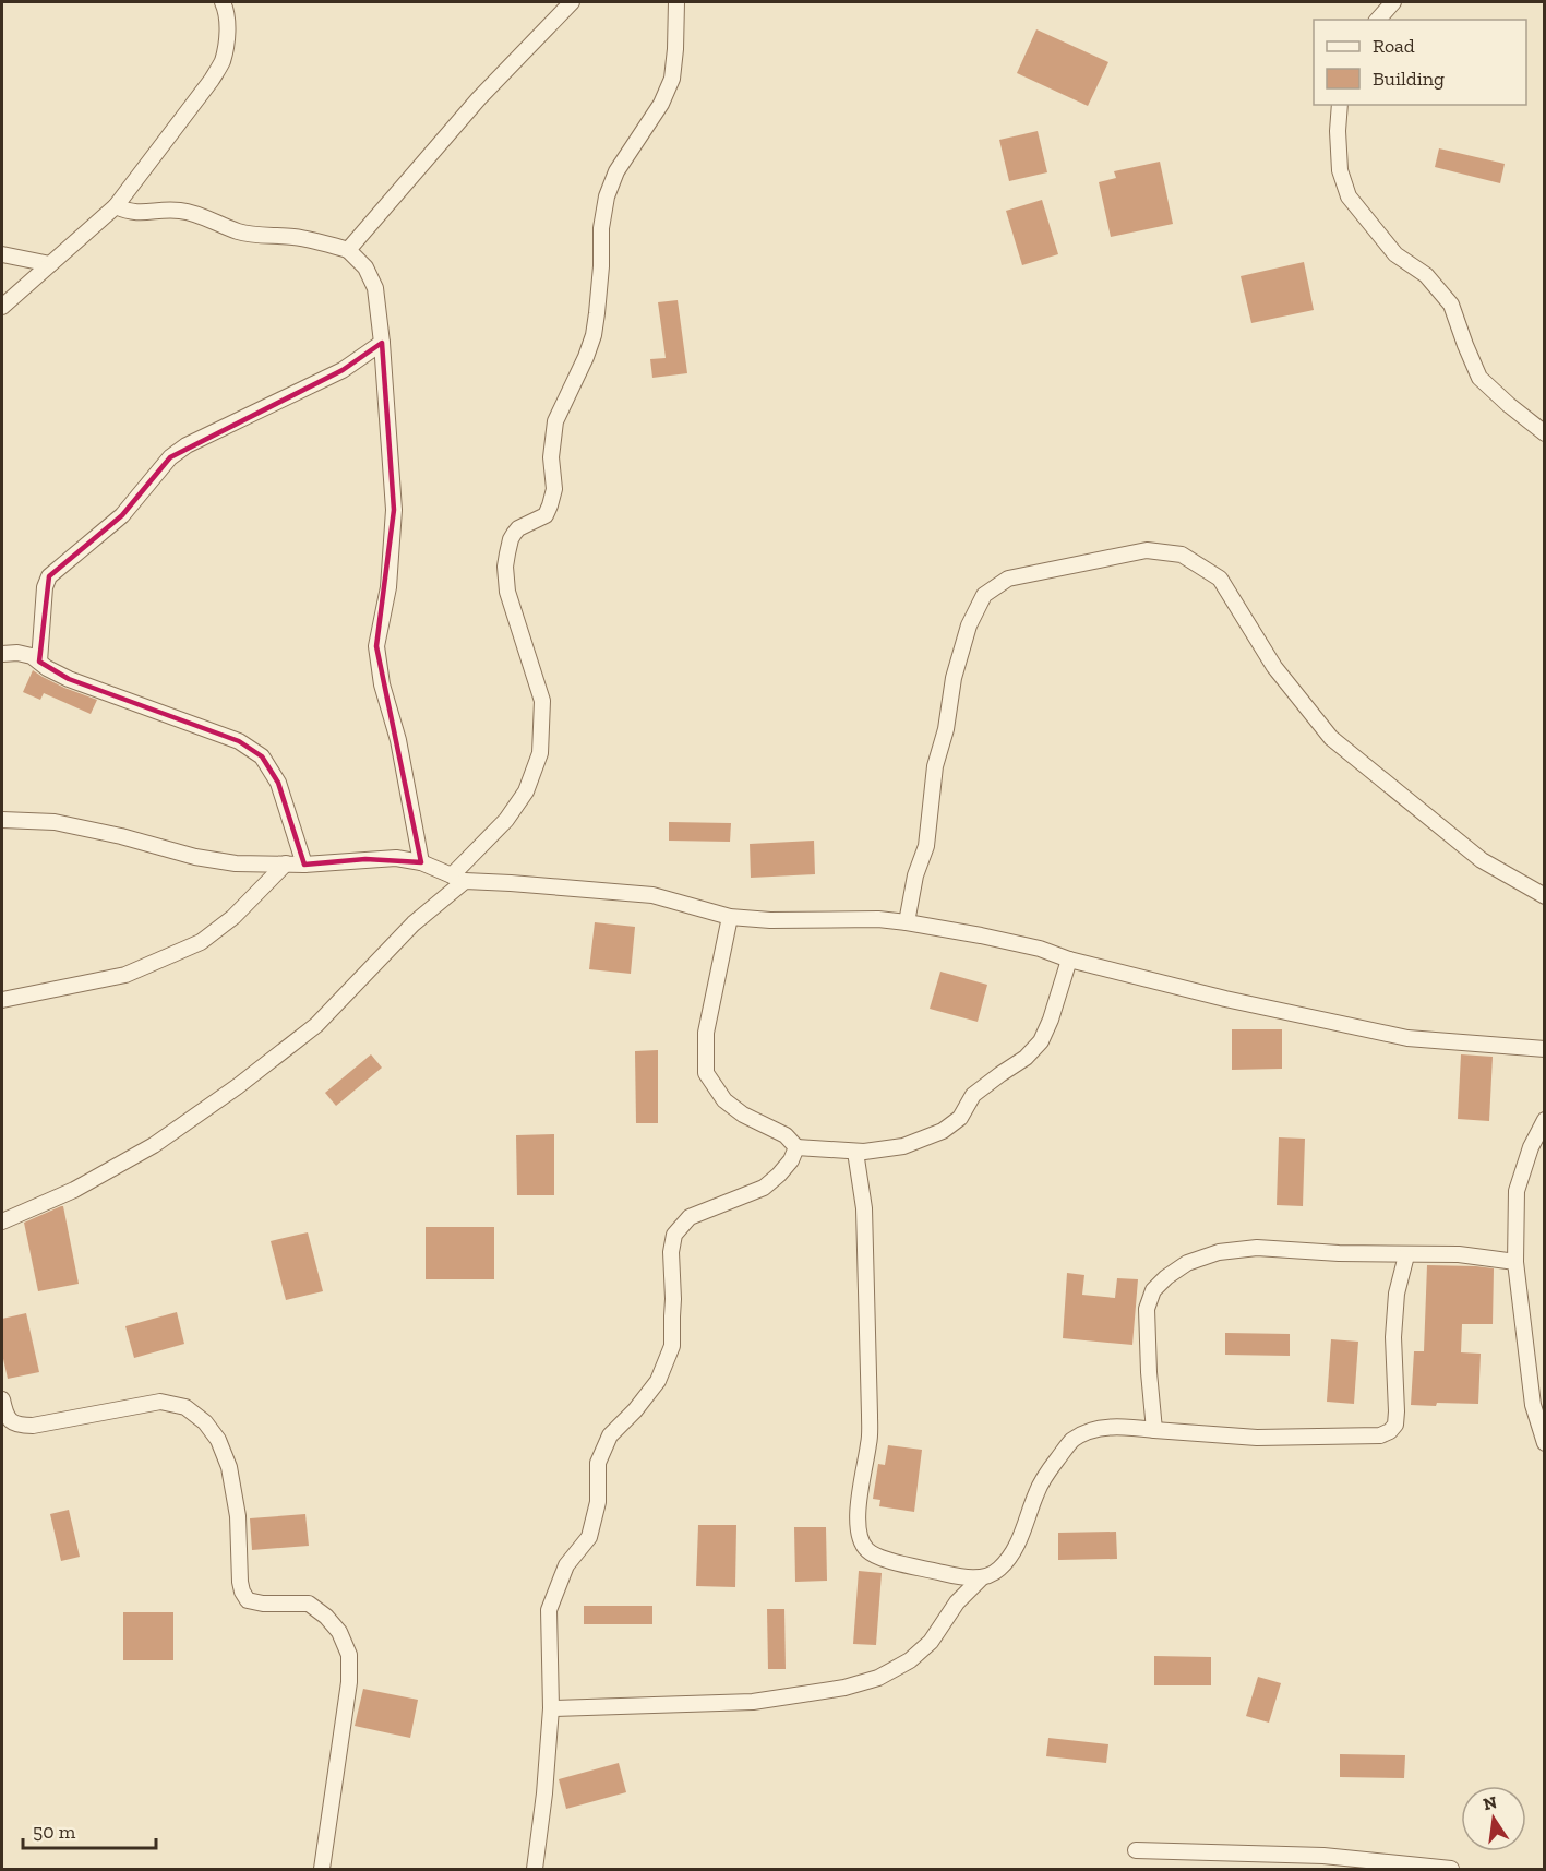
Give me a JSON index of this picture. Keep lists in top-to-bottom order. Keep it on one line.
{"legend":["Road","Building"],"scale_bar":"50 m","north":"top"}
